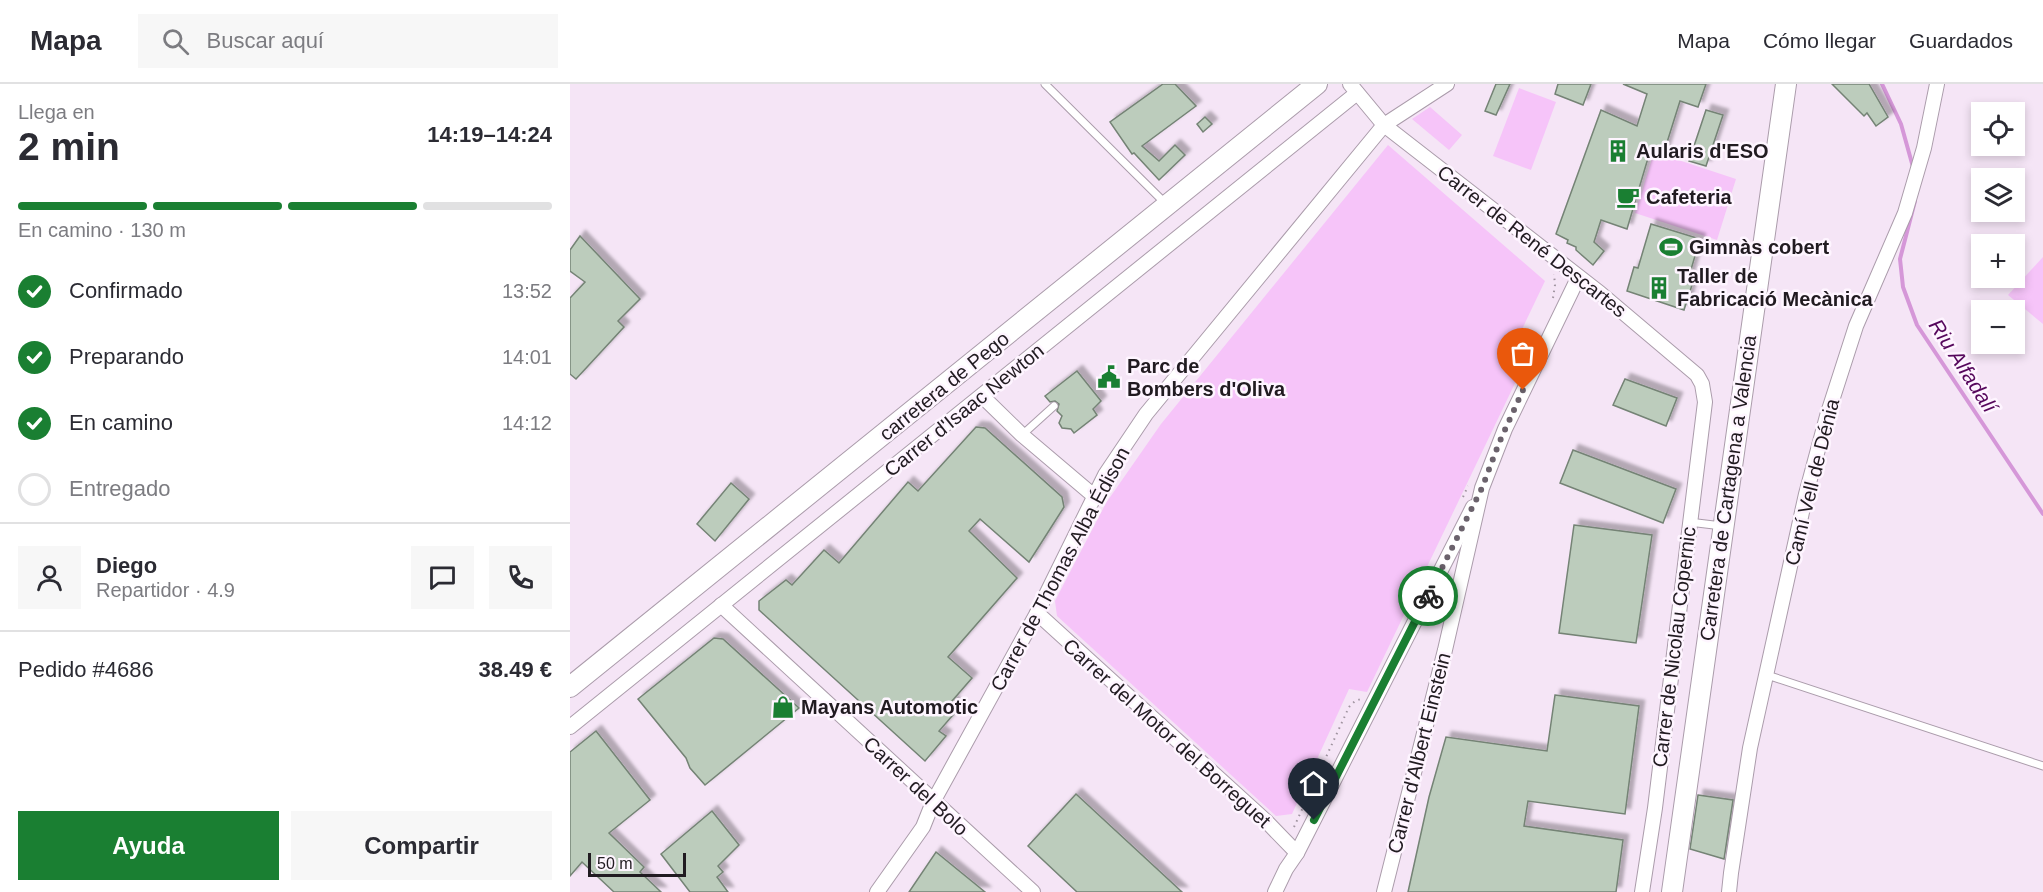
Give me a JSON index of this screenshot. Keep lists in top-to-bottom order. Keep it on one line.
{"streets":{"main road":["carretera de Pego","Carretera de Cartagena a Valencia"],"street":["Carrer de René Descartes","Carrer d'Isaac Newton","Camí Vell de Dénia","Carrer de Thomas Alba Édison","Carrer de Nicolau Copernic","Carrer del Motor del Borreguet","Carrer d'Albert Einstein","Carrer del Bolo"]},"crossings":[["Carrer de René Descartes","Carrer d'Isaac Newton"],["Carrer de René Descartes","Carrer de Thomas Alba Édison"],["Carrer de René Descartes","Carrer de Nicolau Copernic"],["Carrer de René Descartes","Carrer d'Albert Einstein"],["Carrer d'Isaac Newton","Carrer del Bolo"],["Carrer de Thomas Alba Édison","Carrer del Motor del Borreguet"],["Carrer de Thomas Alba Édison","Carrer del Bolo"]],"water":["Riu Alfadalí"],"places":{"building":["Aularis d'ESO","Taller de Fabricació Mecànica"],"cafe":["Cafeteria"],"sports":["Gimnàs cobert"],"public building":["Parc de Bombers d'Oliva"],"shop":["Mayans Automotic"]},"scale_bar":"50 m","page":{"header":"Mapa","search":"Buscar aquí","nav":["Mapa","Cómo llegar","Guardados"],"heading":["2 min","Llega en","14:19–14:24"],"panel":["Diego","Repartidor · 4.9","Pedido #4686","38.49 €"],"map_buttons":["+","−"],"bar":"En camino · 130 m","list":[["Confirmado","13:52"],["Preparando","14:01"],["En camino","14:12"],"Entregado"],"buttons":["Ayuda","Compartir"],"scale":"50 m"}}
